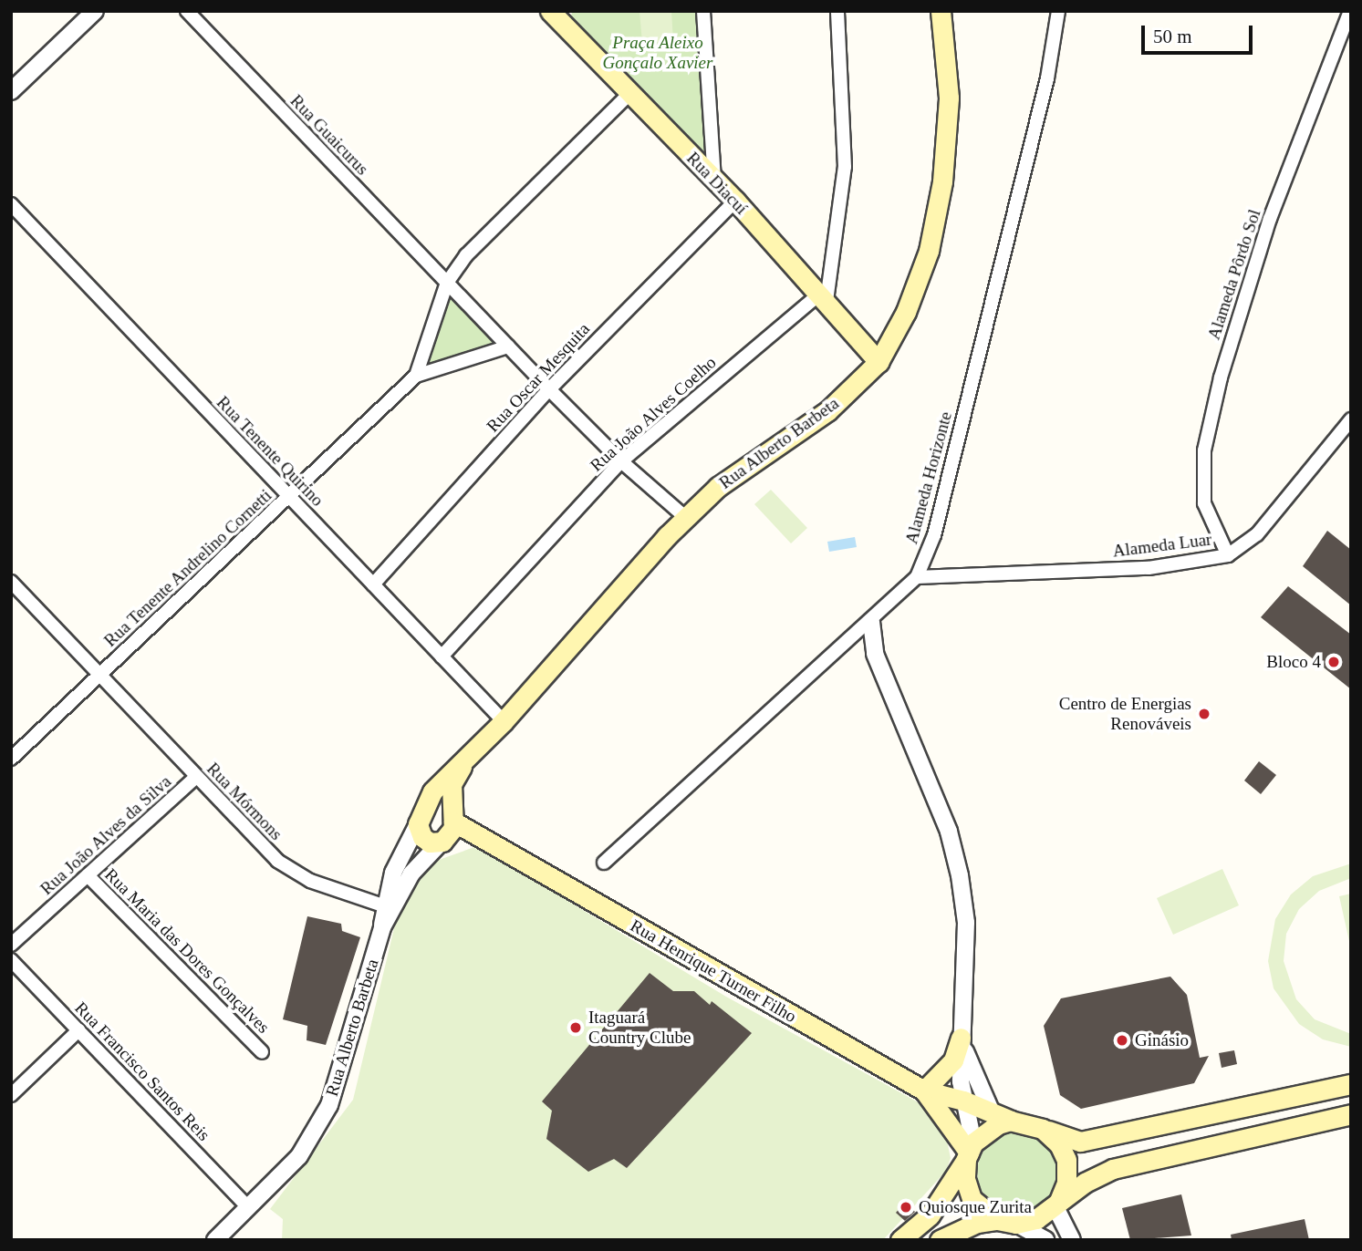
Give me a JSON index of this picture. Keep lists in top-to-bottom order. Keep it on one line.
{"streets":{"main road":["Rua Diacuí","Rua Alberto Barbeta","Rua Henrique Turner Filho"],"street":["Rua Guaicurus","Alameda Pôrdo Sol","Rua Oscar Mesquita","Rua João Alves Coelho","Rua Tenente Quirino","Alameda Horizonte","Alameda Luar","Rua Tenente Andrelino Cornetti","Rua Mórmons","Rua João Alves da Silva","Rua Maria das Dores Gonçalves","Rua Francisco Santos Reis"]},"crossings":[["Rua Guaicurus","Rua Oscar Mesquita"],["Rua Guaicurus","Rua João Alves Coelho"],["Rua Guaicurus","Rua Alberto Barbeta"],["Rua Diacuí","Rua Oscar Mesquita"],["Rua Diacuí","Rua João Alves Coelho"],["Rua Diacuí","Rua Alberto Barbeta"],["Alameda Pôrdo Sol","Alameda Luar"],["Rua Oscar Mesquita","Rua Tenente Quirino"],["Rua João Alves Coelho","Rua Tenente Quirino"],["Rua Alberto Barbeta","Rua Tenente Quirino"],["Rua Alberto Barbeta","Rua Mórmons"],["Rua Alberto Barbeta","Rua Henrique Turner Filho"],["Rua Alberto Barbeta","Rua Francisco Santos Reis"],["Rua Tenente Quirino","Rua Tenente Andrelino Cornetti"],["Alameda Horizonte","Alameda Luar"],["Rua Tenente Andrelino Cornetti","Rua Mórmons"],["Rua Mórmons","Rua João Alves da Silva"],["Rua João Alves da Silva","Rua Maria das Dores Gonçalves"]],"parks":["Praça Aleixo Gonçalo Xavier"],"places":["Bloco 4","Centro de Energias Renováveis","Itaguará Country Clube","Ginásio","Quiosque Zurita"],"scale_bar":"50 m"}
